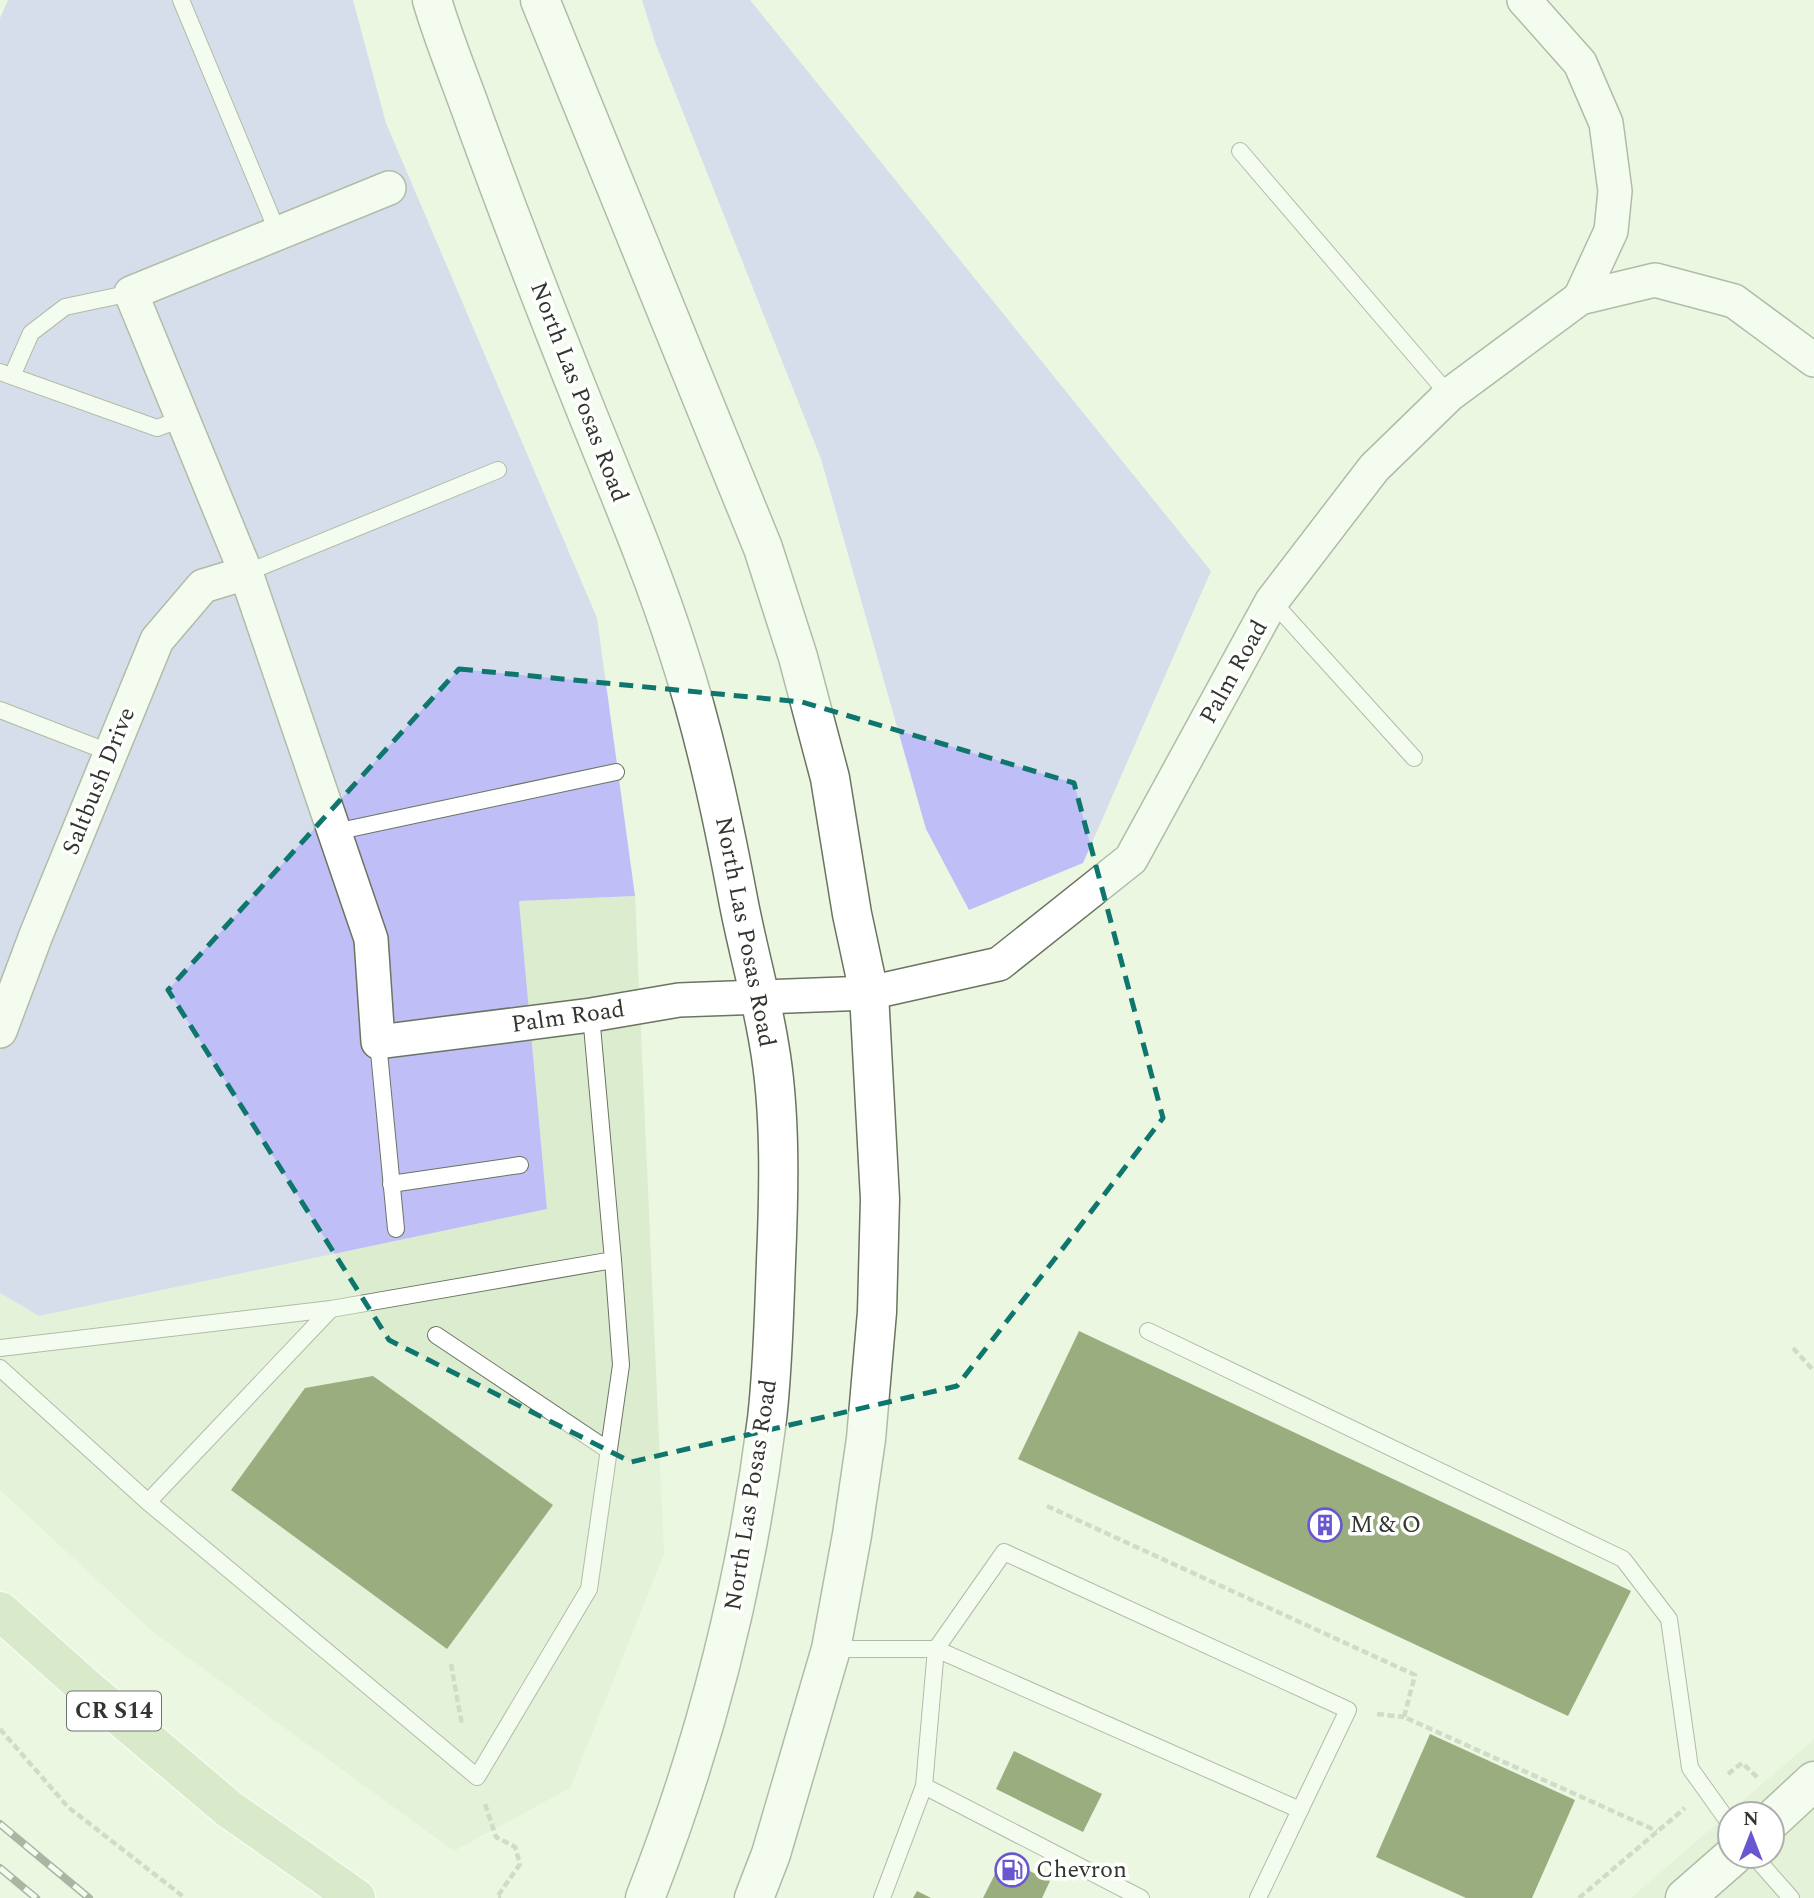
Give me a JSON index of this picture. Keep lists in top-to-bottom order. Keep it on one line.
{"streets":{"main road":["North Las Posas Road","CR S14"],"street":["Palm Road","Saltbush Drive"]},"crossings":[["North Las Posas Road","Palm Road"]],"places":{"building":["M & O"],"fuel station":["Chevron"]},"north":"top"}
